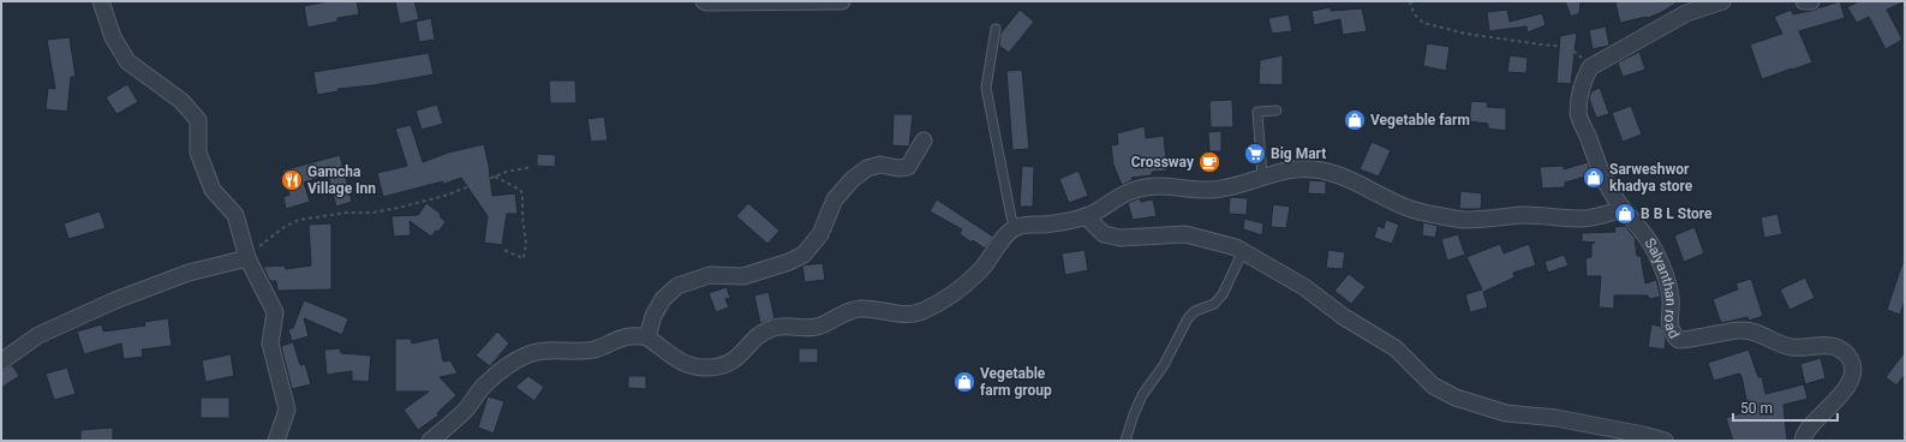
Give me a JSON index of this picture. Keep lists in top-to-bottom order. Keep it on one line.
{"streets":{"street":["Salyanthan road"]},"places":{"shop":["Vegetable farm","Sarweshwor khadya store","B B L Store","Vegetable farm group"],"supermarket":["Big Mart"],"cafe":["Crossway"],"restaurant":["Gamcha Village Inn"]},"scale_bar":"50 m"}
